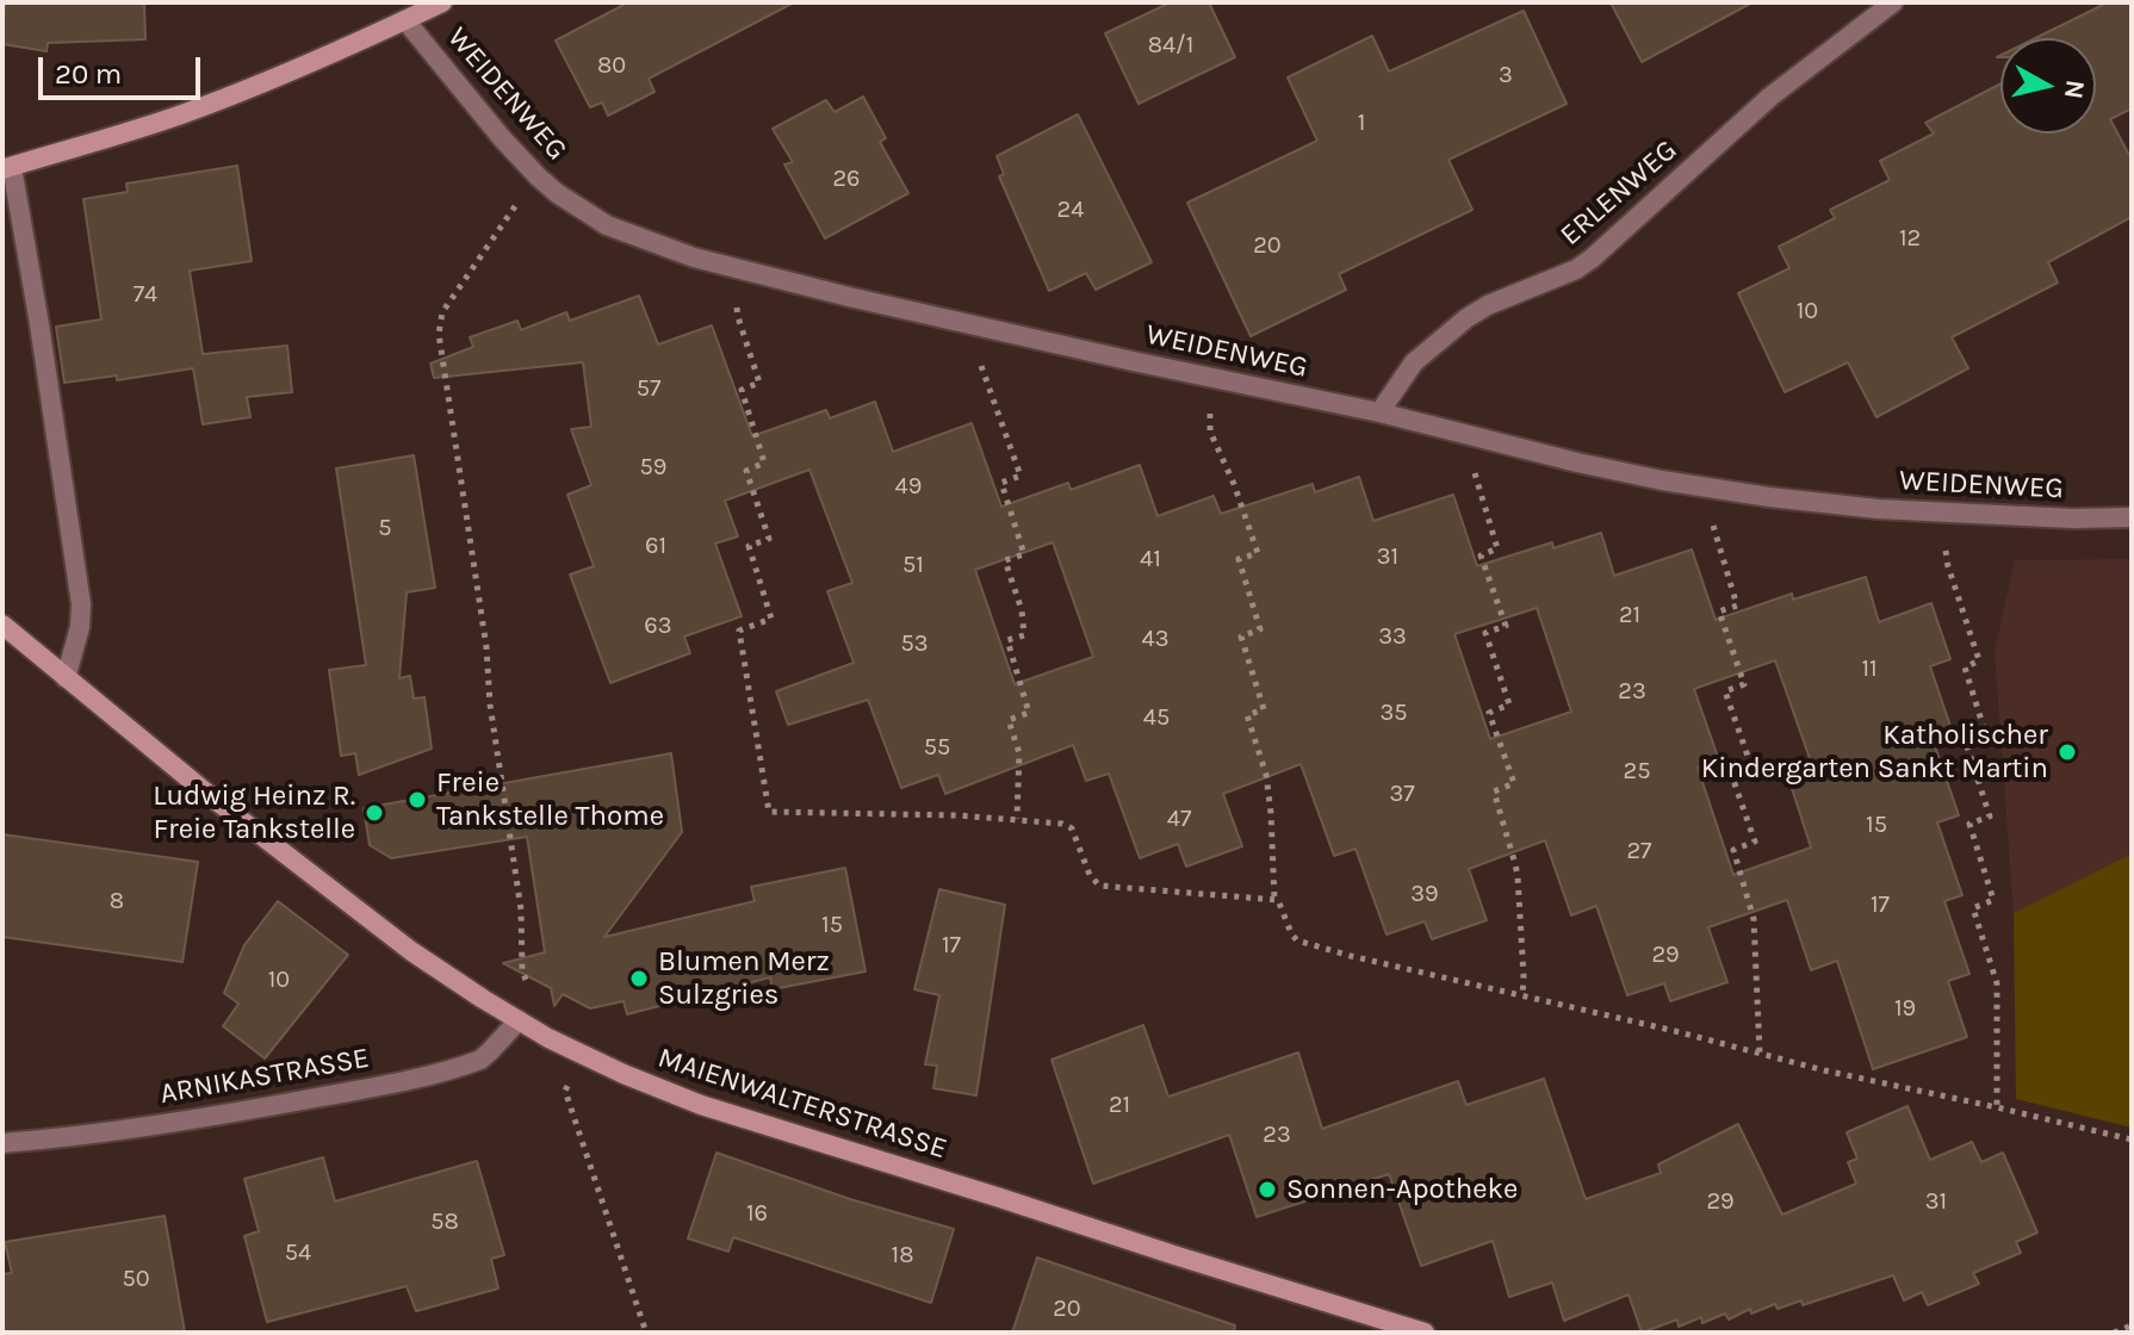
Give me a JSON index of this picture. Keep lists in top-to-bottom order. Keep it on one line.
{"streets":{"main road":["MAIENWALTERSTRASSE"],"street":["WEIDENWEG","ERLENWEG","ARNIKASTRASSE"]},"crossings":[["WEIDENWEG","ERLENWEG"],["ARNIKASTRASSE","MAIENWALTERSTRASSE"]],"places":["Katholischer Kindergarten Sankt Martin","Freie Tankstelle Thome","Ludwig Heinz R. Freie Tankstelle","Blumen Merz Sulzgries","Sonnen-Apotheke"],"house_numbers":["84/1","80","3","1","26","24","12","20","74","10","57","59","49","5","61","31","41","51","21","63","33","43","53","11","23","35","45","55","25","37","47","15","27","39","8","17","15","17","29","10","19","21","23","29","31","16","58","54","18","50","20"],"scale_bar":"20 m","north":"right"}
